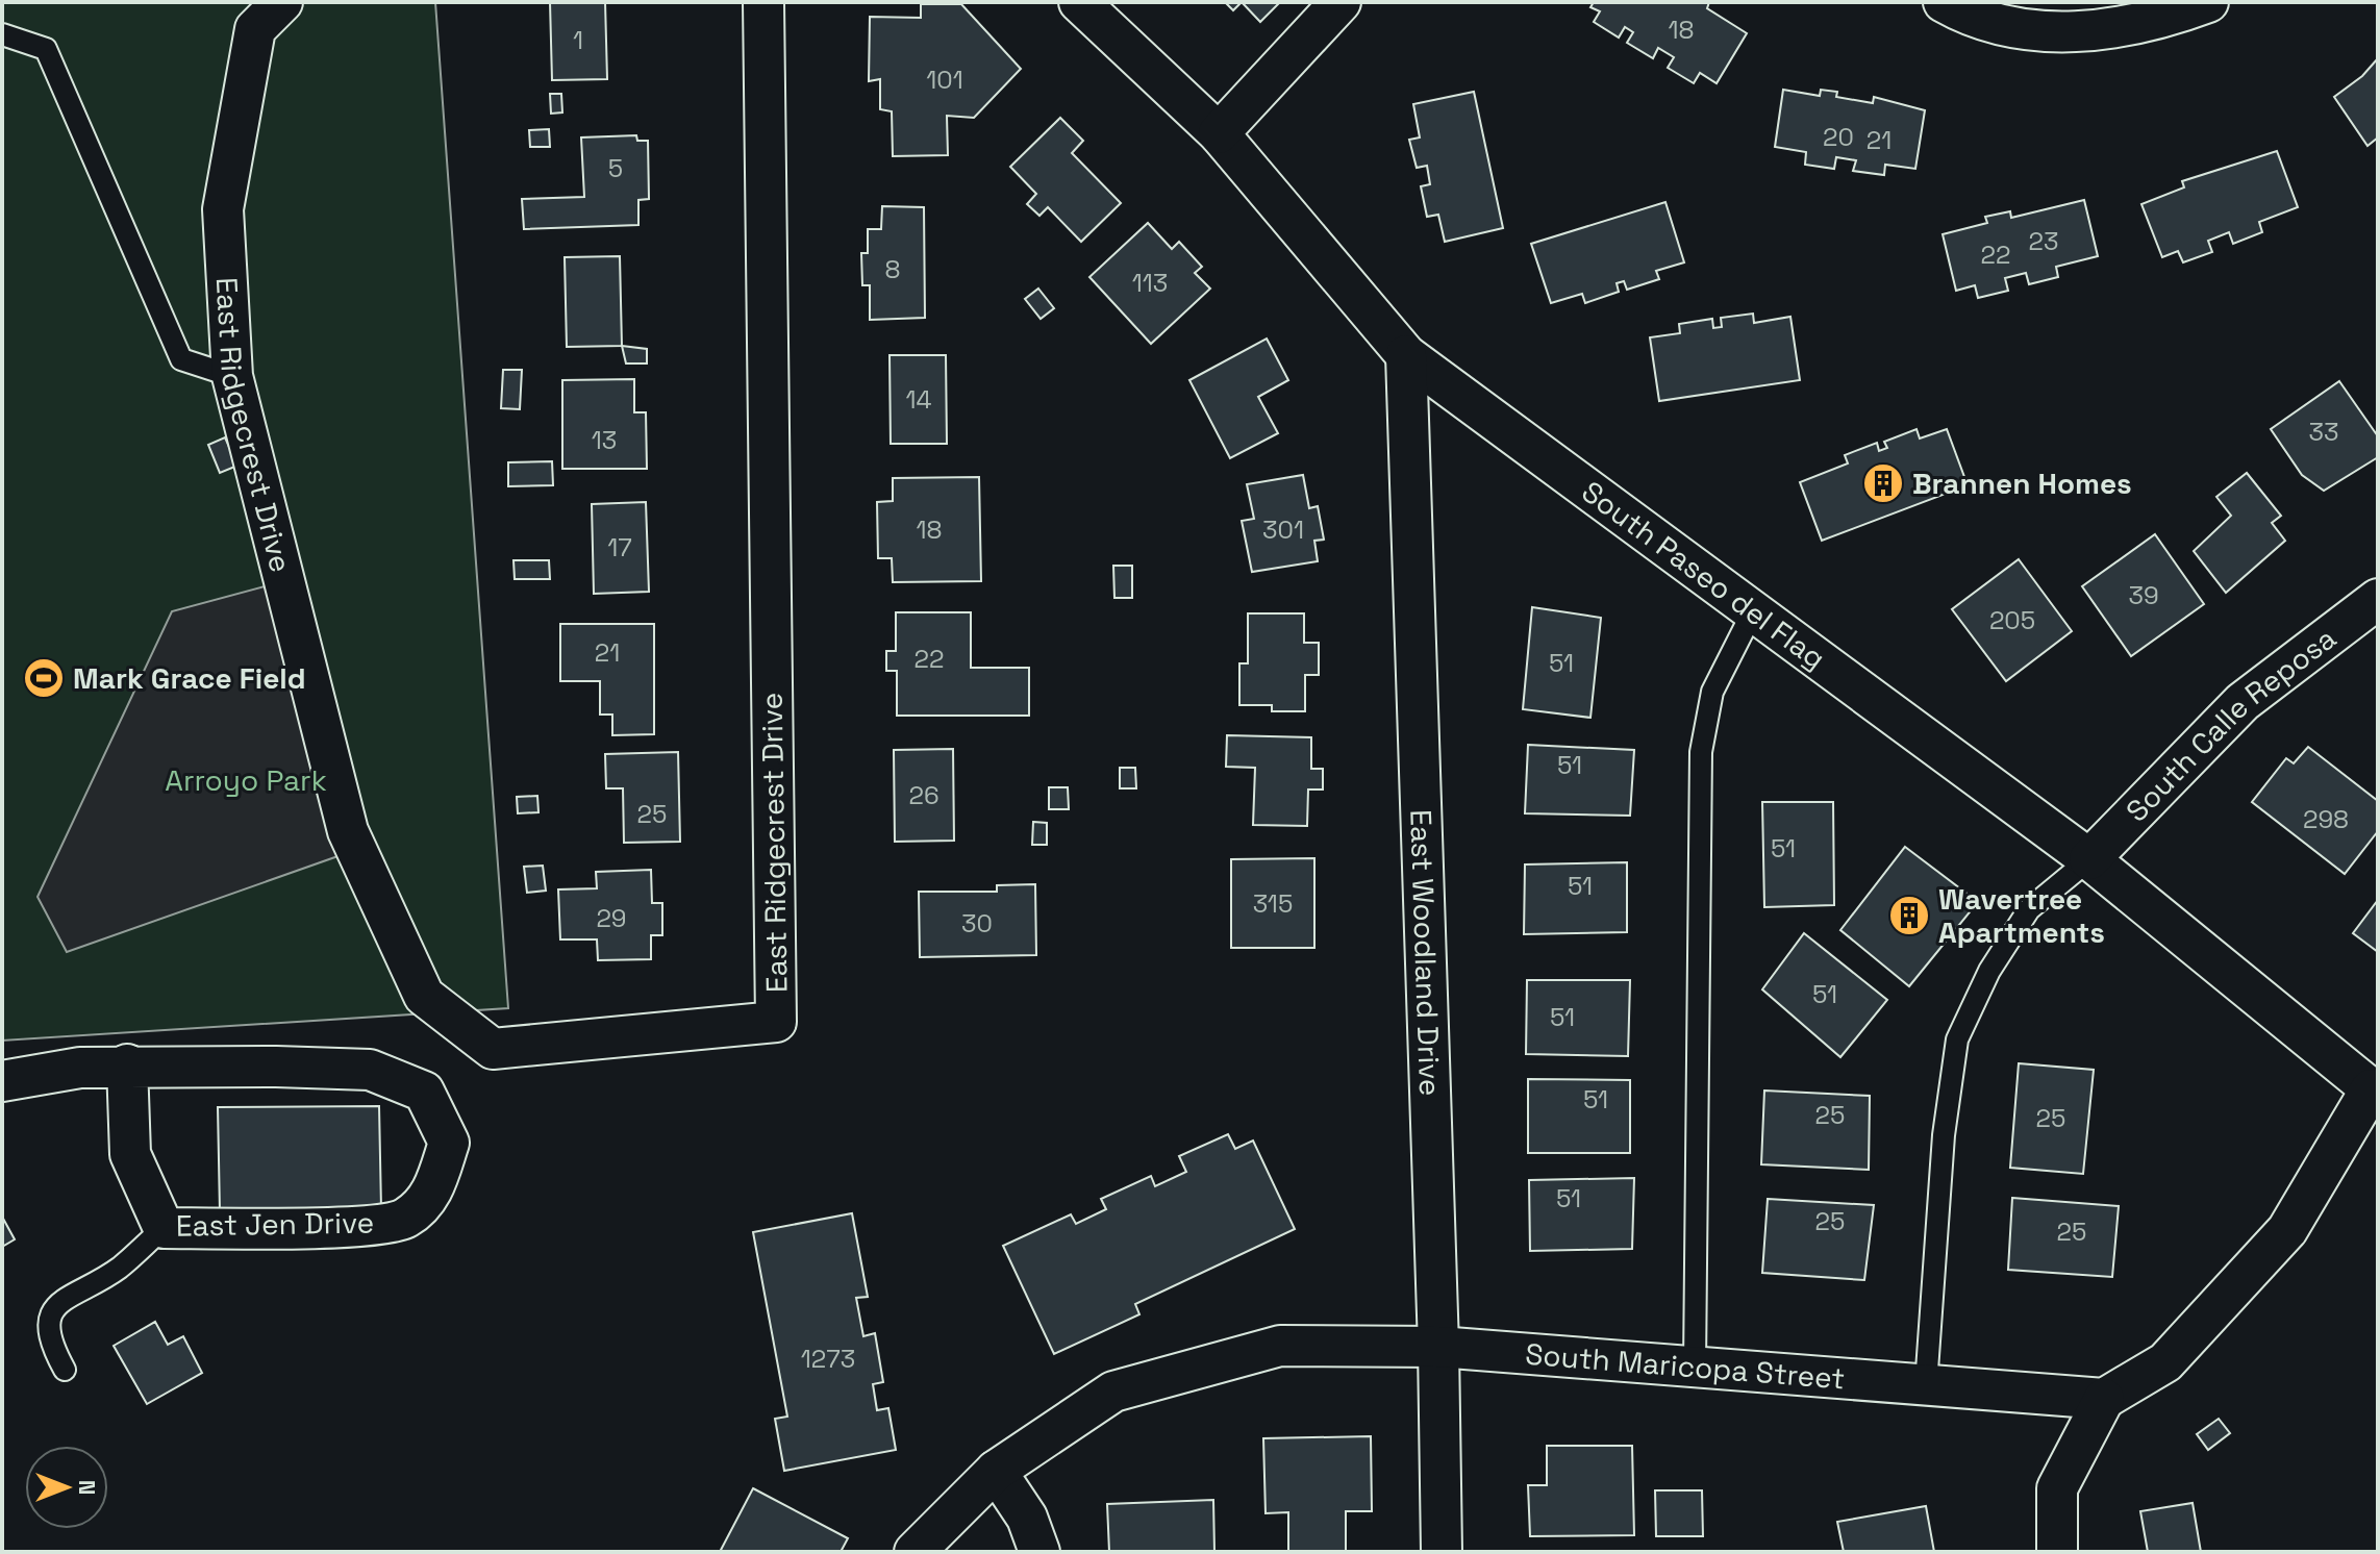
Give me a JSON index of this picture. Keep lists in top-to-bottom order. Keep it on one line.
{"streets":{"street":["East Ridgecrest Drive","South Paseo del Flag","South Calle Reposa","East Woodland Drive","East Jen Drive","South Maricopa Street"]},"crossings":[["South Paseo del Flag","South Calle Reposa"],["South Paseo del Flag","East Woodland Drive"],["East Woodland Drive","South Maricopa Street"]],"parks":["Arroyo Park"],"places":{"building":["Brannen Homes","Wavertree Apartments"],"sports":["Mark Grace Field"]},"house_numbers":["18","1","101","20","21","5","23","22","8","113","14","33","13","18","301","17","39","205","21","22","51","51","26","25","298","51","51","315","29","30","51","51","51","25","25","51","25","25","1273"],"north":"right"}
